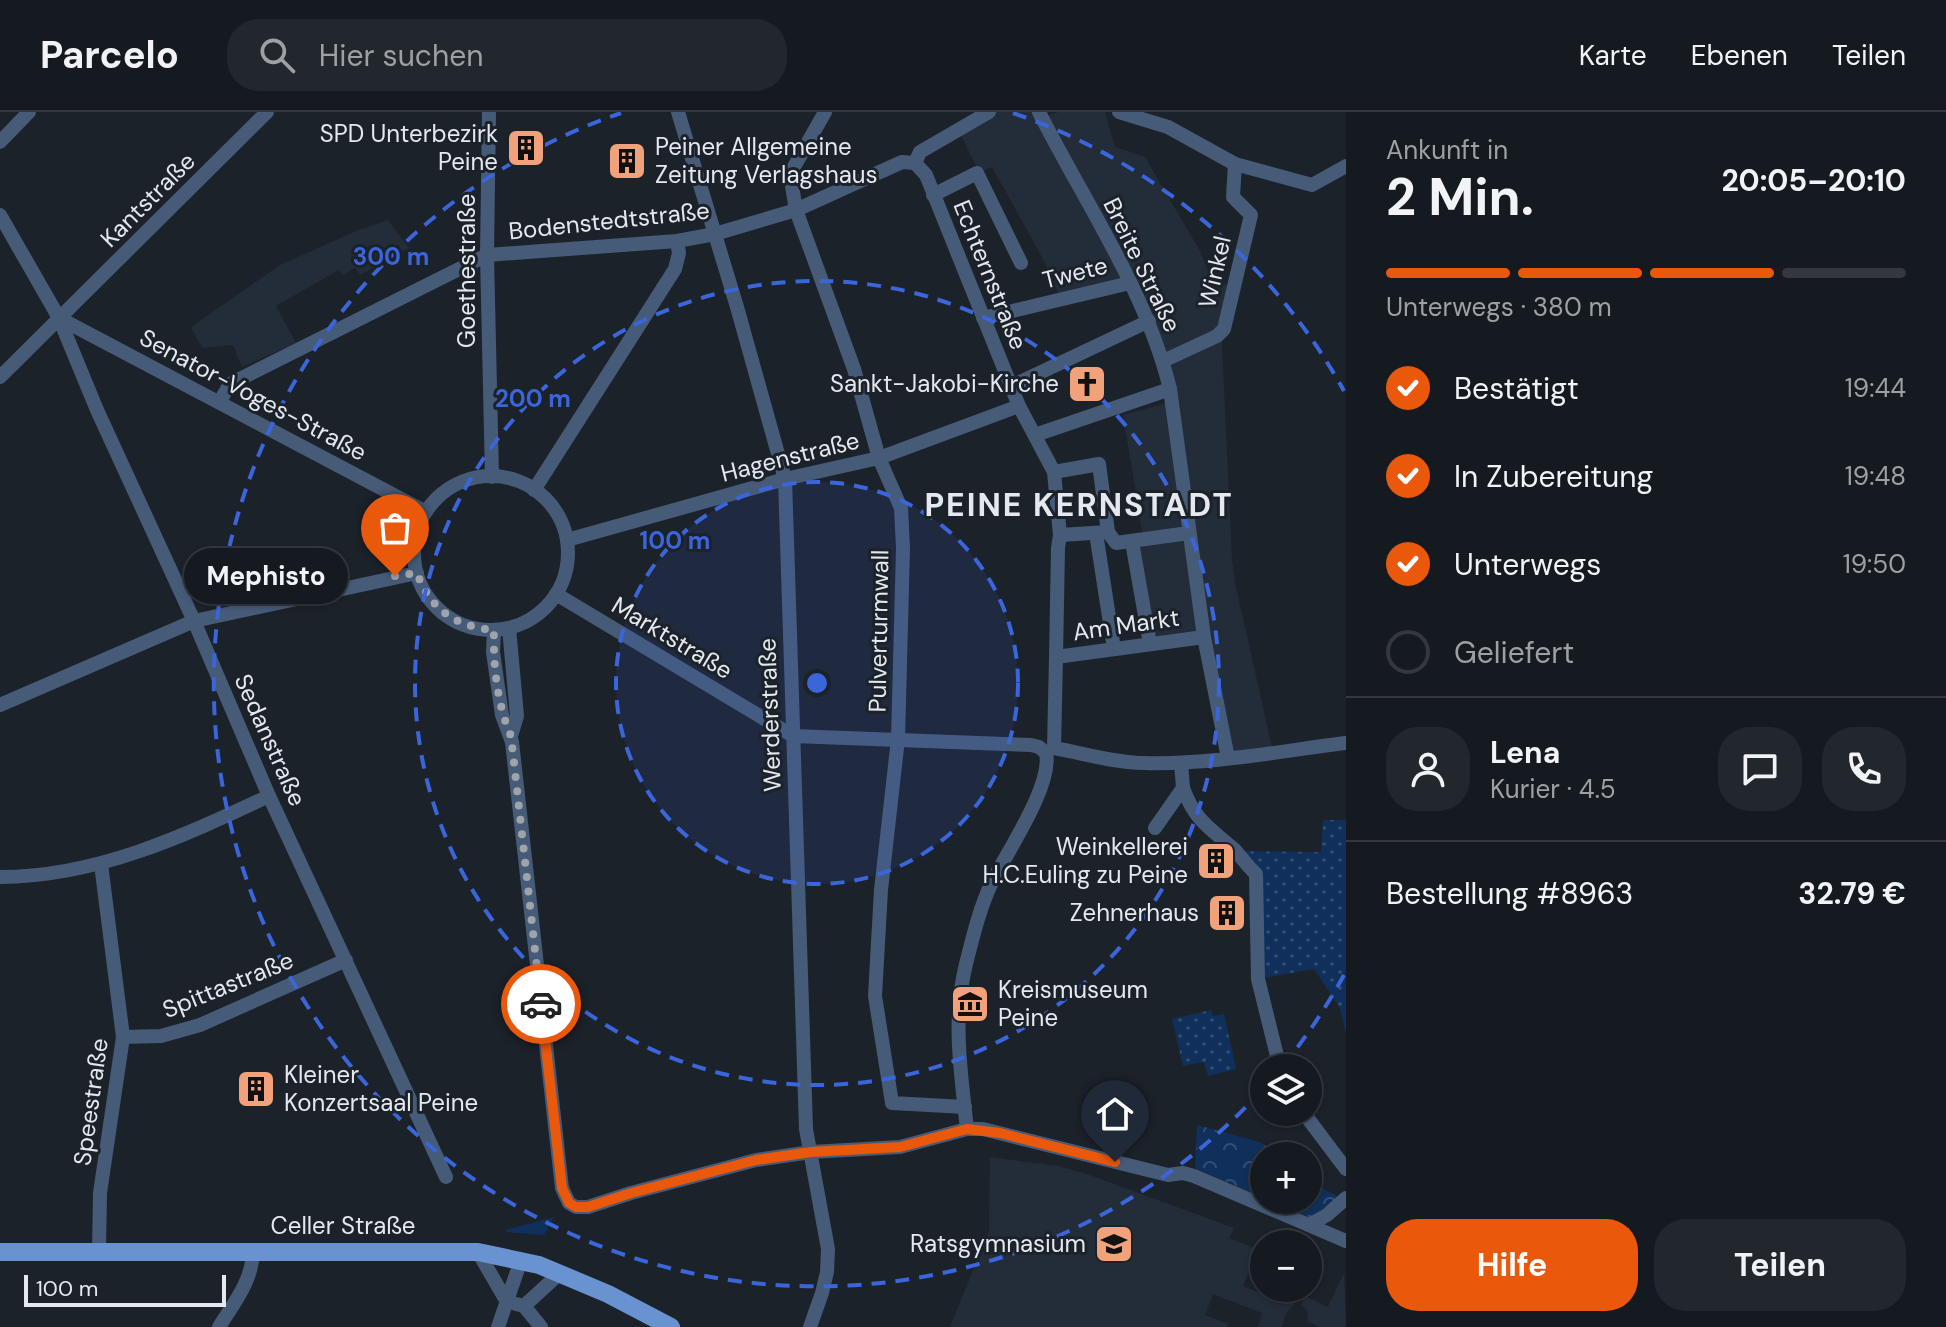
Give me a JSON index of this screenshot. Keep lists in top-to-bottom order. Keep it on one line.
{"streets":{"main road":["Celler Straße"],"street":["Kantstraße","Bodenstedtstraße","Breite Straße","Goethestraße","Winkel","Twete","Echternstraße","Senator-Voges-Straße","Hagenstraße","Am Markt","Pulverturmwall","Marktstraße","Werderstraße","Sedanstraße","Spittastraße","Speestraße"]},"crossings":[["Kantstraße","Senator-Voges-Straße"],["Kantstraße","Sedanstraße"],["Bodenstedtstraße","Goethestraße"],["Bodenstedtstraße","Echternstraße"],["Bodenstedtstraße","Pulverturmwall"],["Bodenstedtstraße","Werderstraße"],["Breite Straße","Winkel"],["Breite Straße","Twete"],["Breite Straße","Am Markt"],["Goethestraße","Senator-Voges-Straße"],["Goethestraße","Hagenstraße"],["Goethestraße","Marktstraße"],["Twete","Echternstraße"],["Echternstraße","Hagenstraße"],["Senator-Voges-Straße","Hagenstraße"],["Senator-Voges-Straße","Marktstraße"],["Senator-Voges-Straße","Sedanstraße"],["Hagenstraße","Pulverturmwall"],["Hagenstraße","Marktstraße"],["Hagenstraße","Werderstraße"],["Pulverturmwall","Marktstraße"],["Marktstraße","Werderstraße"],["Sedanstraße","Spittastraße"],["Spittastraße","Speestraße"],["Speestraße","Celler Straße"]],"districts":["PEINE KERNSTADT"],"places":{"building":["SPD Unterbezirk Peine","Peiner Allgemeine Zeitung Verlagshaus","Weinkellerei H.C.Euling zu Peine","Zehnerhaus","Kleiner Konzertsaal Peine"],"church":["Sankt-Jakobi-Kirche"],"other":["Mephisto"],"museum":["Kreismuseum Peine"],"school or university":["Ratsgymnasium"]},"scale_bar":"100 m","page":{"header":"Parcelo","search":"Hier suchen","nav":["Karte","Ebenen","Teilen"],"heading":["2 Min.","Ankunft in","20:05–20:10"],"panel":["Lena","Kurier · 4.5","Bestellung #8963","32.79 €"],"bar":"Unterwegs · 380 m","list":[["Bestätigt","19:44"],["In Zubereitung","19:48"],["Unterwegs","19:50"],"Geliefert"],"bubble":"Mephisto","map_buttons":["+","−"],"buttons":["Hilfe","Teilen"],"scale":"100 m"},"rings":["300 m","200 m","100 m"]}
